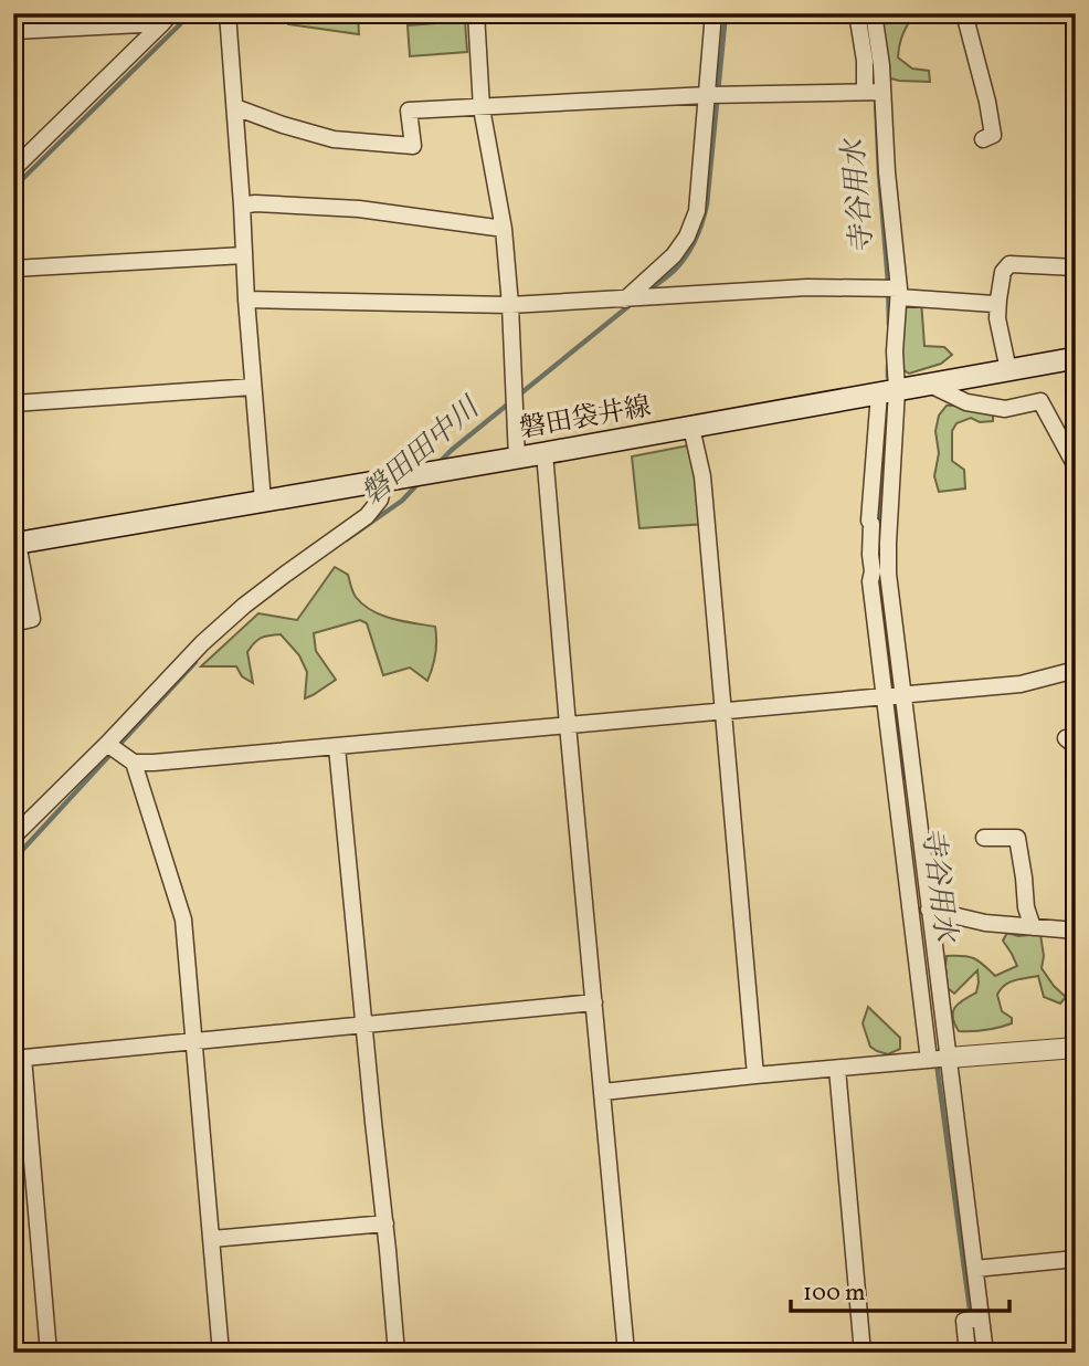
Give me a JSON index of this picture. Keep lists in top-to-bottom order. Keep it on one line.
{"streets":{"main road":["磐田袋井線"]},"water":["寺谷用水","磐田田中川"],"scale_bar":"100 m"}
